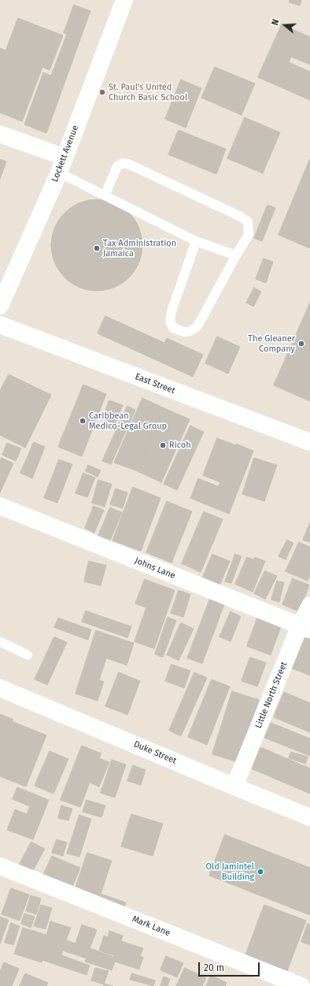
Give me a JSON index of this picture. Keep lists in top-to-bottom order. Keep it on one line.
{"streets":{"street":["Lockett Avenue","East Street","Johns Lane","Little North Street","Duke Street","Mark Lane"]},"crossings":[["Johns Lane","Little North Street"],["Little North Street","Duke Street"]],"places":["St. Paul's United Church Basic School","Tax Administration Jamaica","The Gleaner Company","Caribbean Medico-Legal Group","Ricoh","Old Jamintel Building"],"scale_bar":"20 m","north":"left"}
